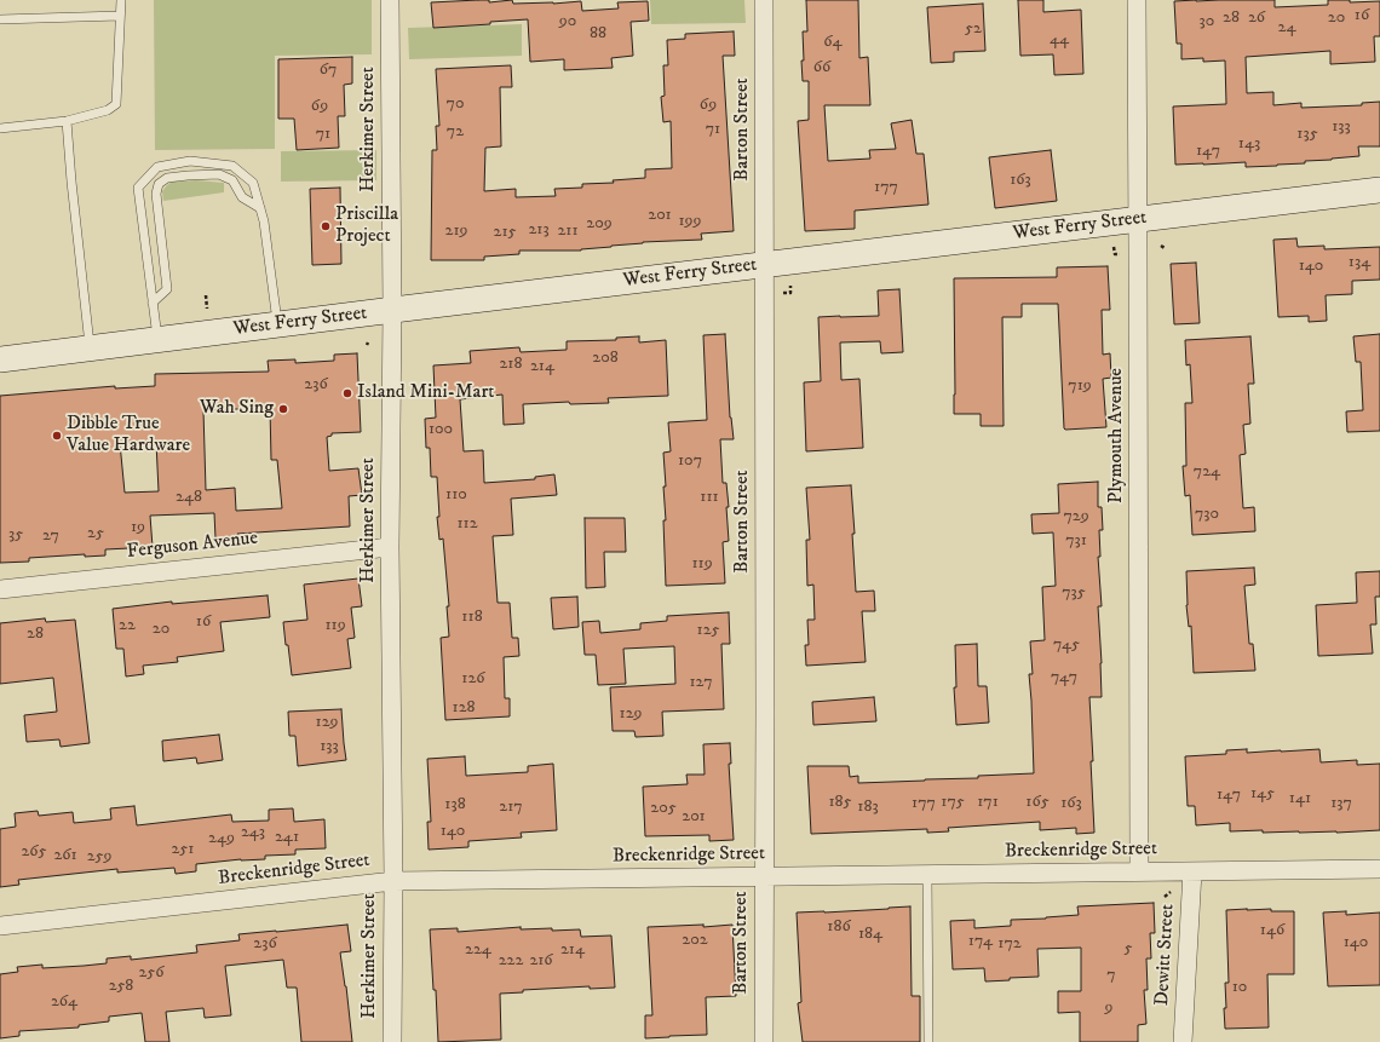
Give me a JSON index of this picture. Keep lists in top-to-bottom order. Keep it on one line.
{"streets":{"street":["Herkimer Street","Barton Street","West Ferry Street","Plymouth Avenue","Ferguson Avenue","Breckenridge Street","Dewitt Street"]},"crossings":[["Herkimer Street","West Ferry Street"],["Herkimer Street","Ferguson Avenue"],["Herkimer Street","Breckenridge Street"],["Barton Street","West Ferry Street"],["Barton Street","Breckenridge Street"],["West Ferry Street","Plymouth Avenue"],["Plymouth Avenue","Breckenridge Street"],["Breckenridge Street","Dewitt Street"]],"places":["Priscilla Project","Island Mini-Mart","Wah Sing","Dibble True Value Hardware"],"house_numbers":["16","28","26","20","90","30","24","52","88","44","64","66","67","70","69","69","133","71","72","71","135","143","147","163","177","201","199","209","213","219","211","215","134","140","208","218","214","236","719","100","107","724","110","248","111","730","729","112","19","25","35","27","731","119","735","118","16","22","119","20","125","28","745","747","126","127","128","129","129","133","145","147","141","185","175","171","165","177","163","137","138","217","183","205","201","140","243","241","249","251","265","261","259","186","146","184","202","174","140","236","172","5","224","214","222","216","256","7","258","10","264","9"]}
